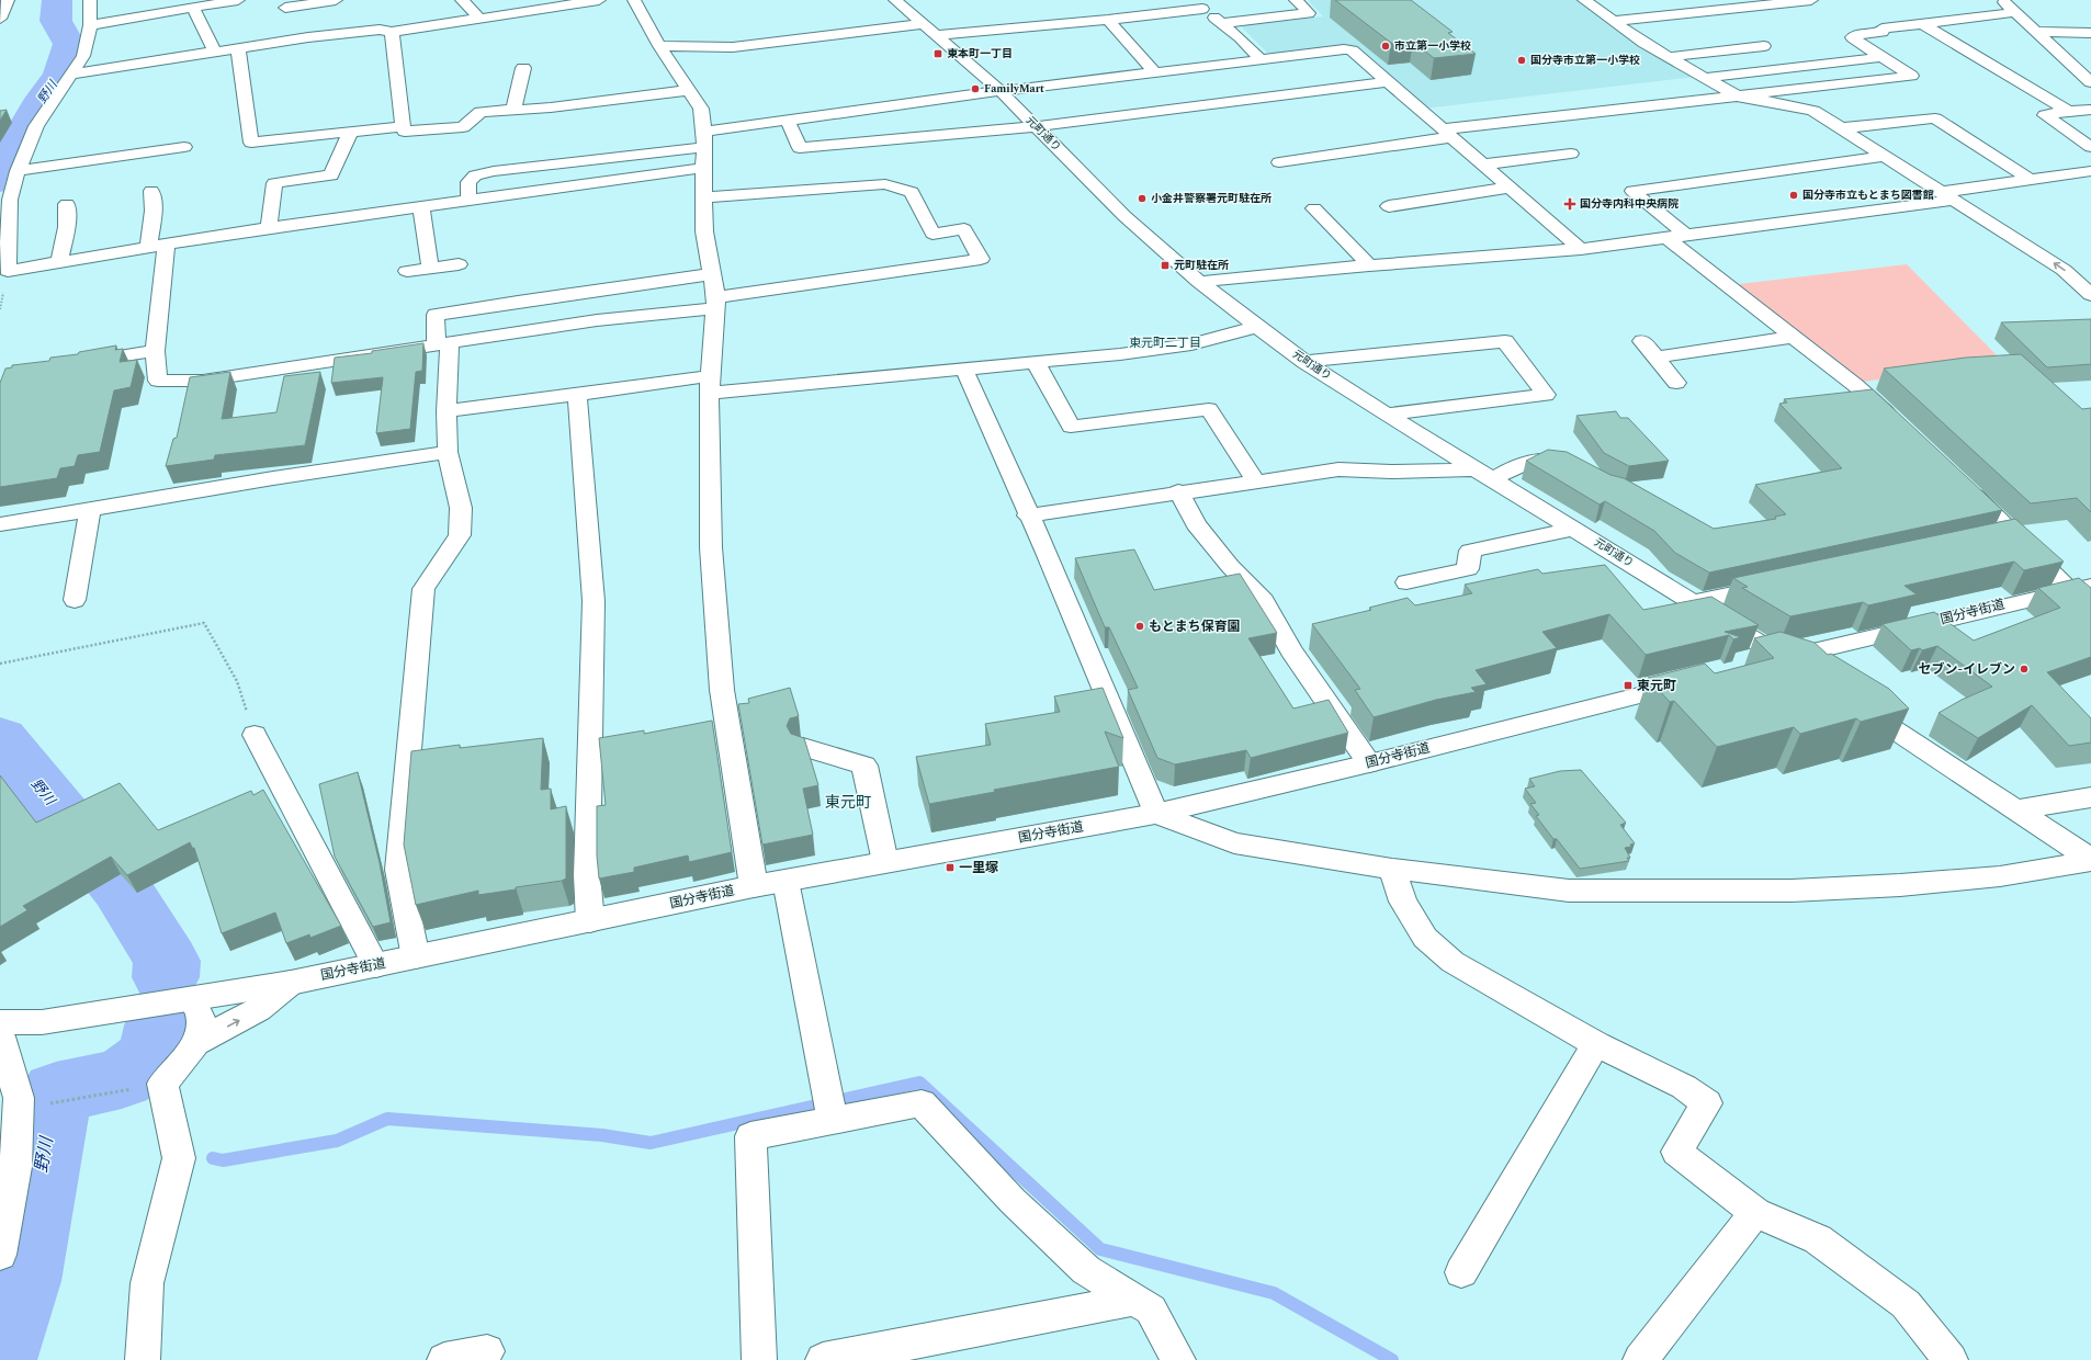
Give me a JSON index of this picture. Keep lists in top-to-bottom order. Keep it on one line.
{"streets":{"street":["元町通り","国分寺街道"]},"crossings":[["元町通り","国分寺街道"]],"districts":["東元町二丁目","東元町"],"water":["野川"],"places":{"other":["市立第一小学校","国分寺市立第一小学校","FamilyMart","国分寺市立もとまち図書館","小金井警察署元町駐在所","もとまち保育園","セブン-イレブン"],"transit":["東本町一丁目","元町駐在所","東元町","一里塚"],"health":["国分寺内科中央病院"]}}
